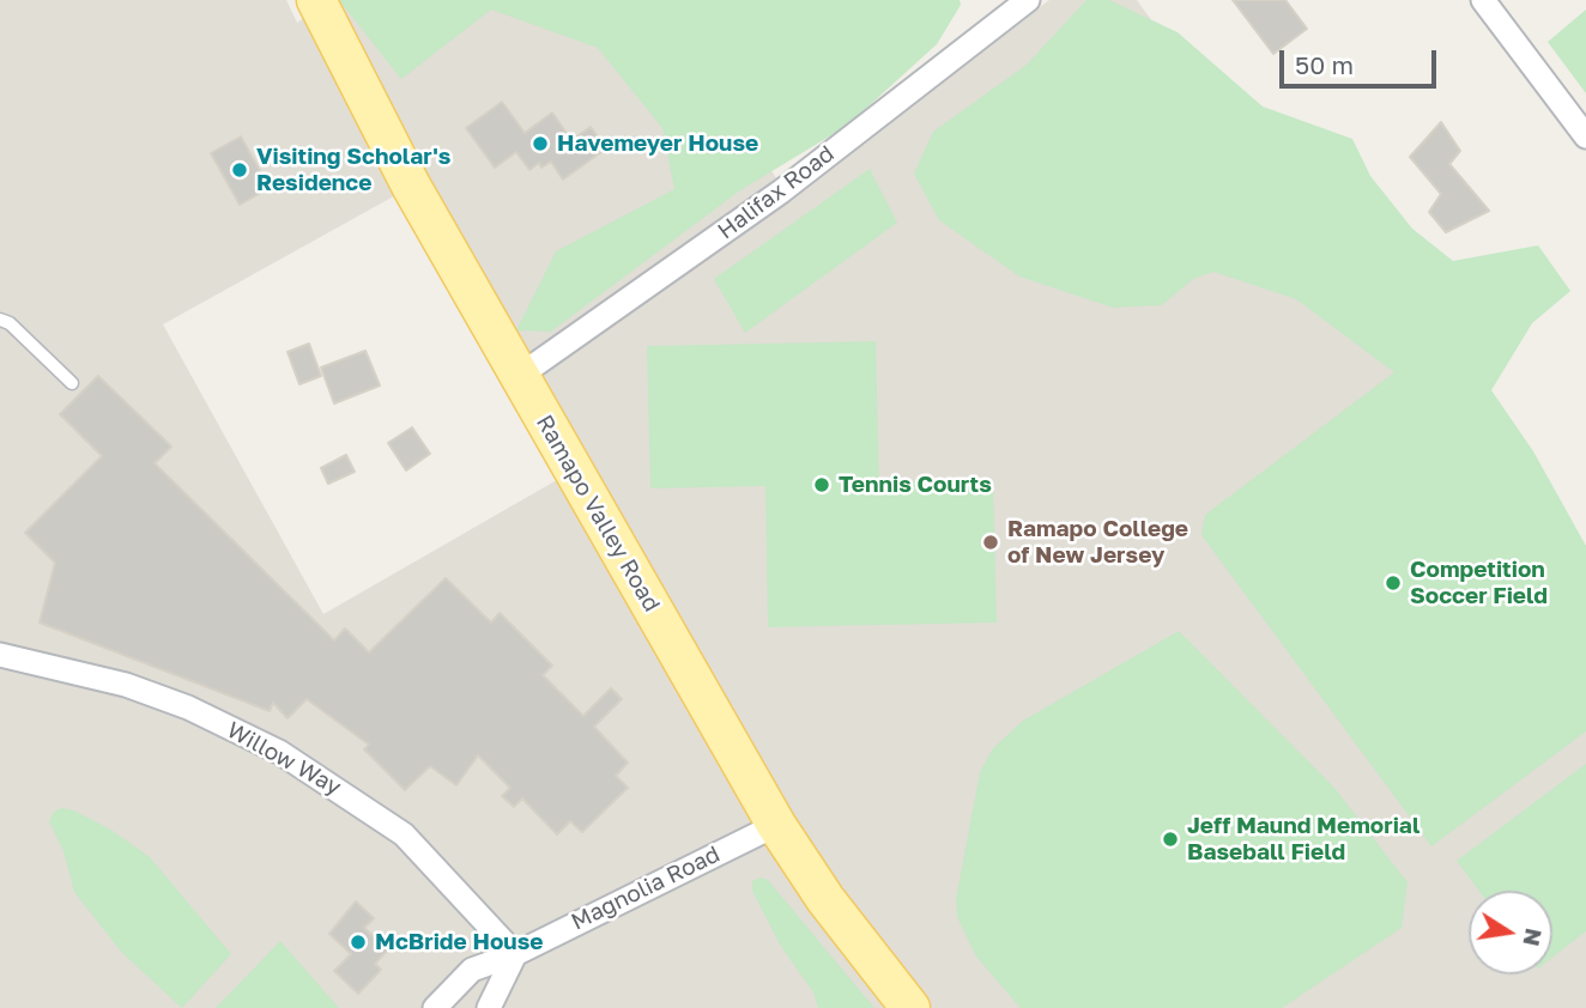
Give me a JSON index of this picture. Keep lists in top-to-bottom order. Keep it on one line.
{"streets":{"main road":["Ramapo Valley Road"],"street":["Halifax Road","Willow Way","Magnolia Road"]},"crossings":[["Halifax Road","Ramapo Valley Road"],["Ramapo Valley Road","Magnolia Road"],["Willow Way","Magnolia Road"]],"places":["Havemeyer House","Visiting Scholar's Residence","Tennis Courts","Ramapo College of New Jersey","Competition Soccer Field","Jeff Maund Memorial Baseball Field","McBride House"],"scale_bar":"50 m","north":"right"}
